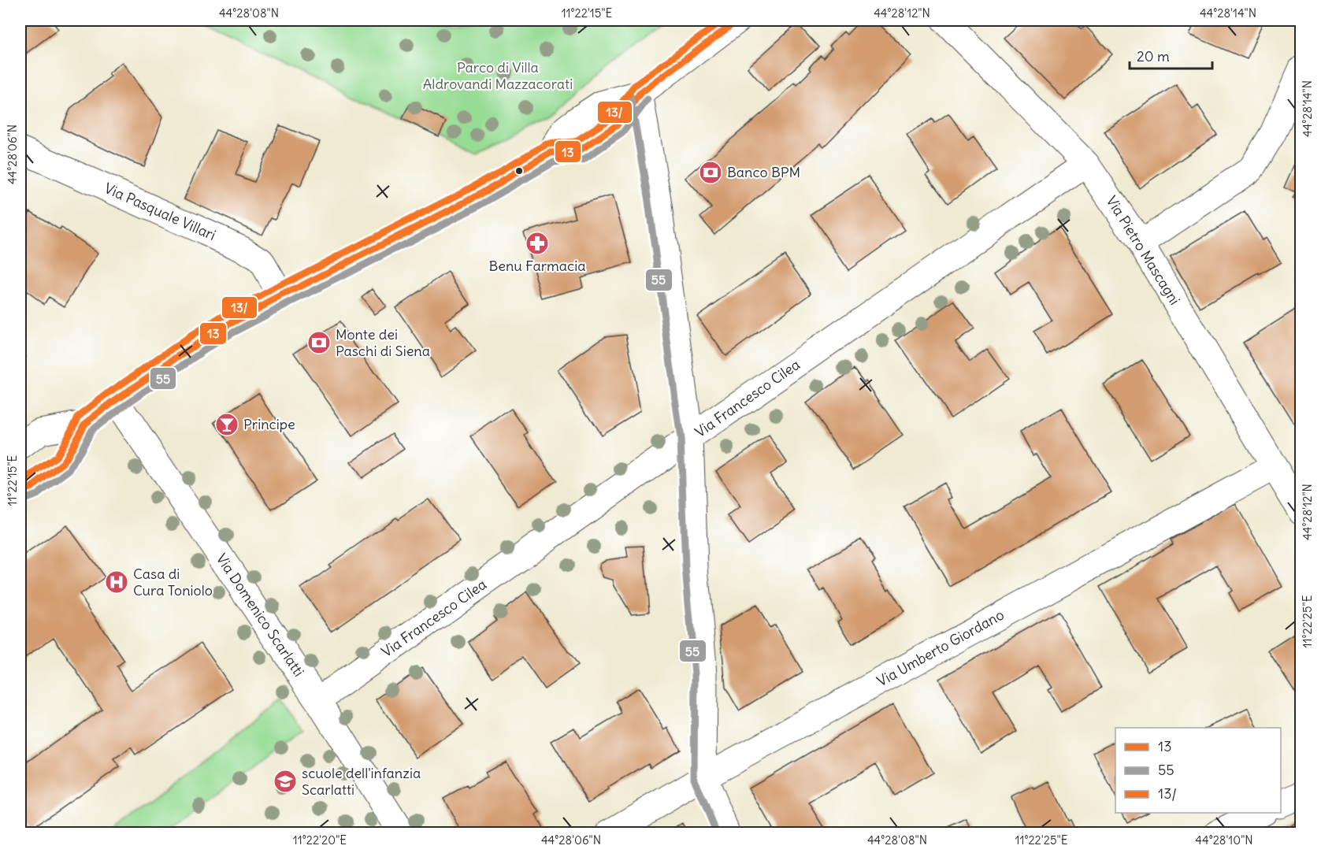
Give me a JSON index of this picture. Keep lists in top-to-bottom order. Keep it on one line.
{"streets":{"street":["Via Pasquale Villari","Via Pietro Mascagni","Via Francesco Cilea","Via Domenico Scarlatti","Via Umberto Giordano"]},"crossings":[["Via Pietro Mascagni","Via Francesco Cilea"],["Via Pietro Mascagni","Via Umberto Giordano"],["Via Francesco Cilea","Via Domenico Scarlatti"]],"parks":["Parco di Villa Aldrovandi Mazzacorati"],"places":{"bank":["Banco BPM","Monte dei Paschi di Siena"],"pharmacy":["Benu Farmacia"],"bar":["Principe"],"hospital":["Casa di Cura Toniolo"],"school or university":["scuole dell'infanzia Scarlatti"]},"lines":["transit line 13","transit line 13/","transit line 55"],"legend":["13","55","13/"],"scale_bar":"20 m","coordinates":["44°28'08\"N","11°22'15\"E","44°28'12\"N","44°28'14\"N","44°28'06\"N","11°22'25\"E","11°22'20\"E","44°28'10\"N"]}
